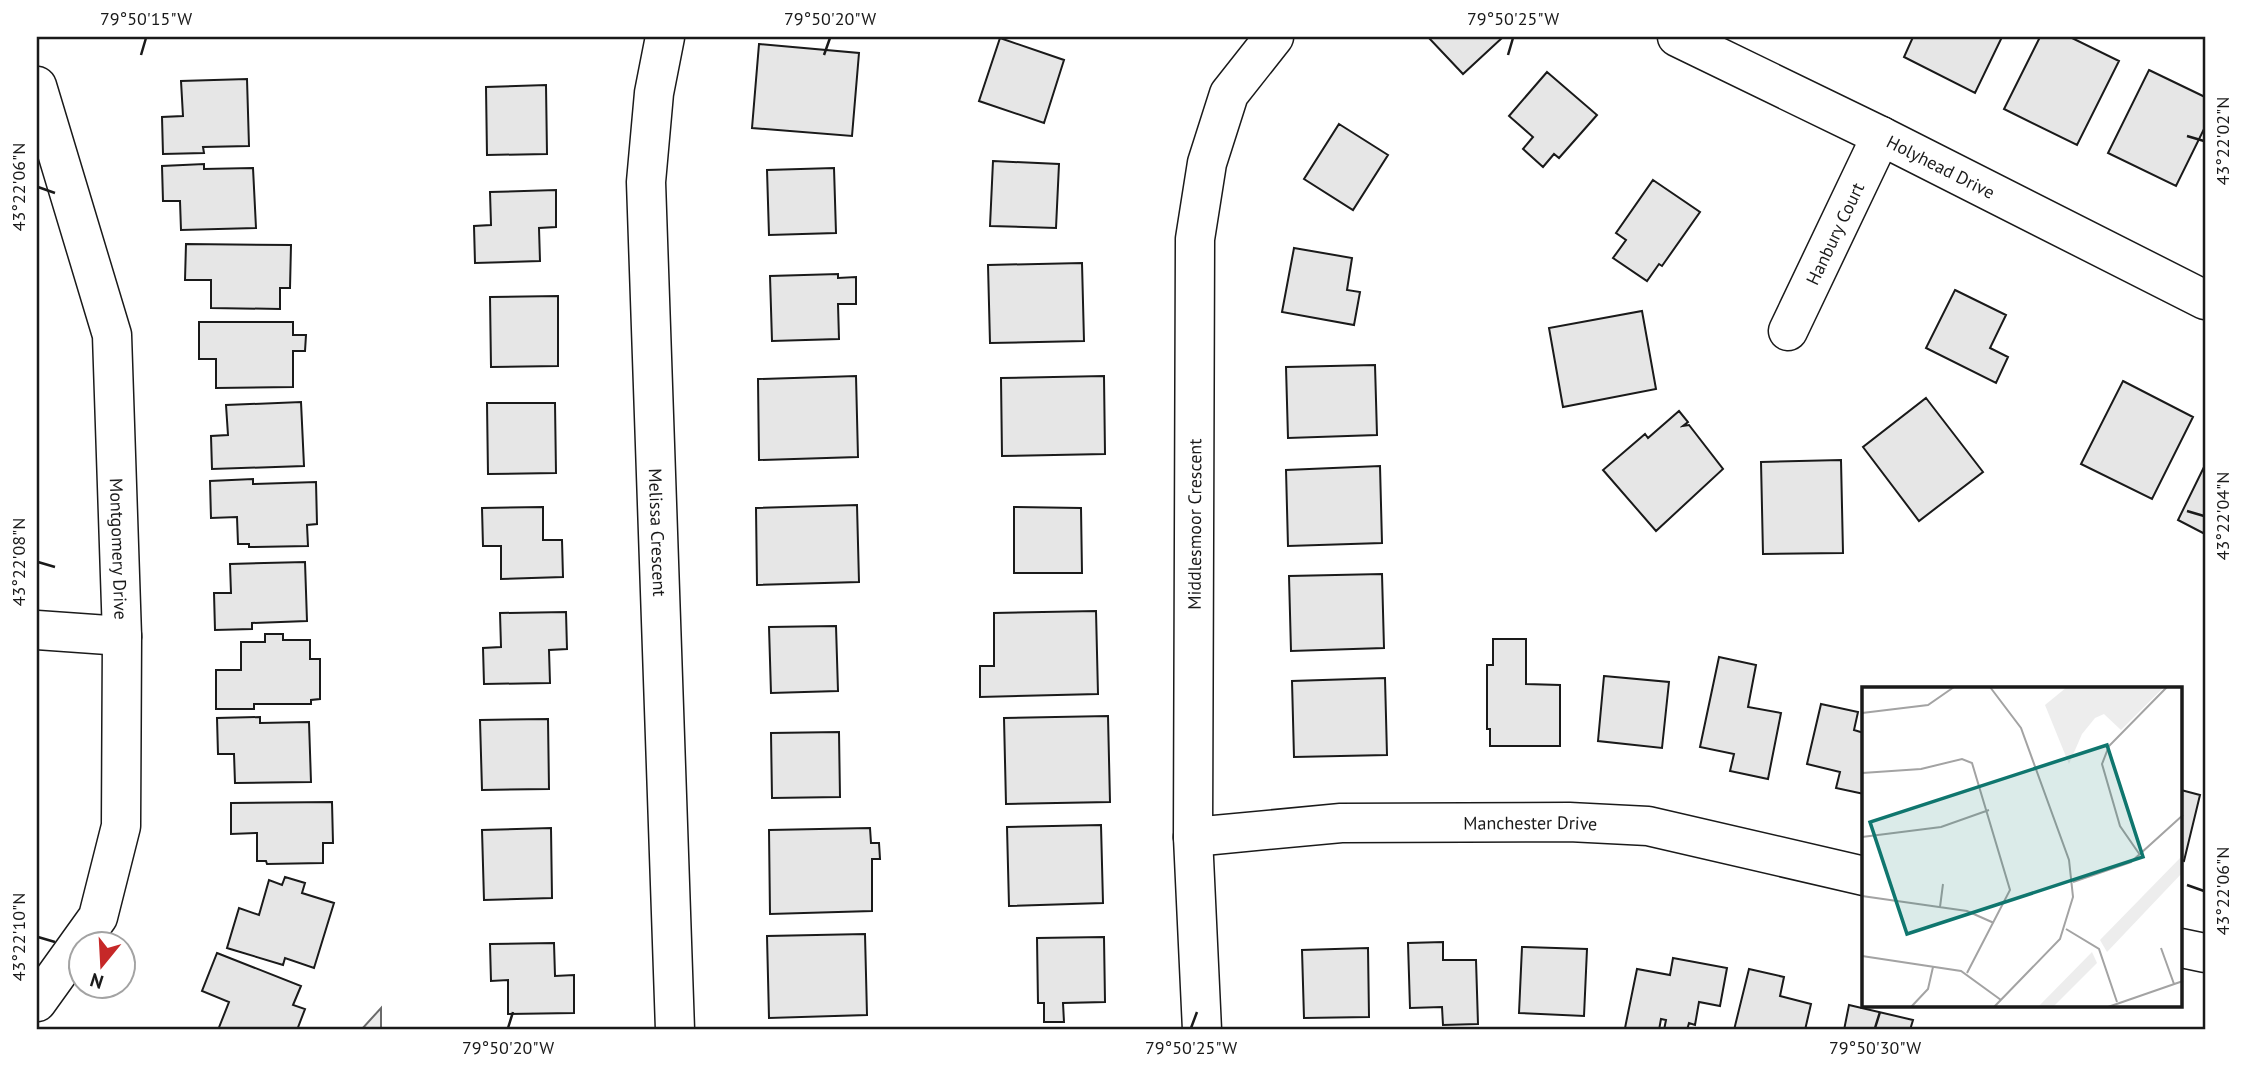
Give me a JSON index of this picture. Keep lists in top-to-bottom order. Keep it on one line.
{"streets":{"street":["Holyhead Drive","Hanbury Court","Middlesmoor Crescent","Melissa Crescent","Montgomery Drive","Manchester Drive"]},"crossings":[["Holyhead Drive","Hanbury Court"],["Middlesmoor Crescent","Manchester Drive"]],"north":"bottom","coordinates":["79°50'15\"W","79°50'20\"W","79°50'25\"W","43°22'02\"N","43°22'06\"N","43°22'04\"N","43°22'08\"N","43°22'10\"N","79°50'30\"W"]}
